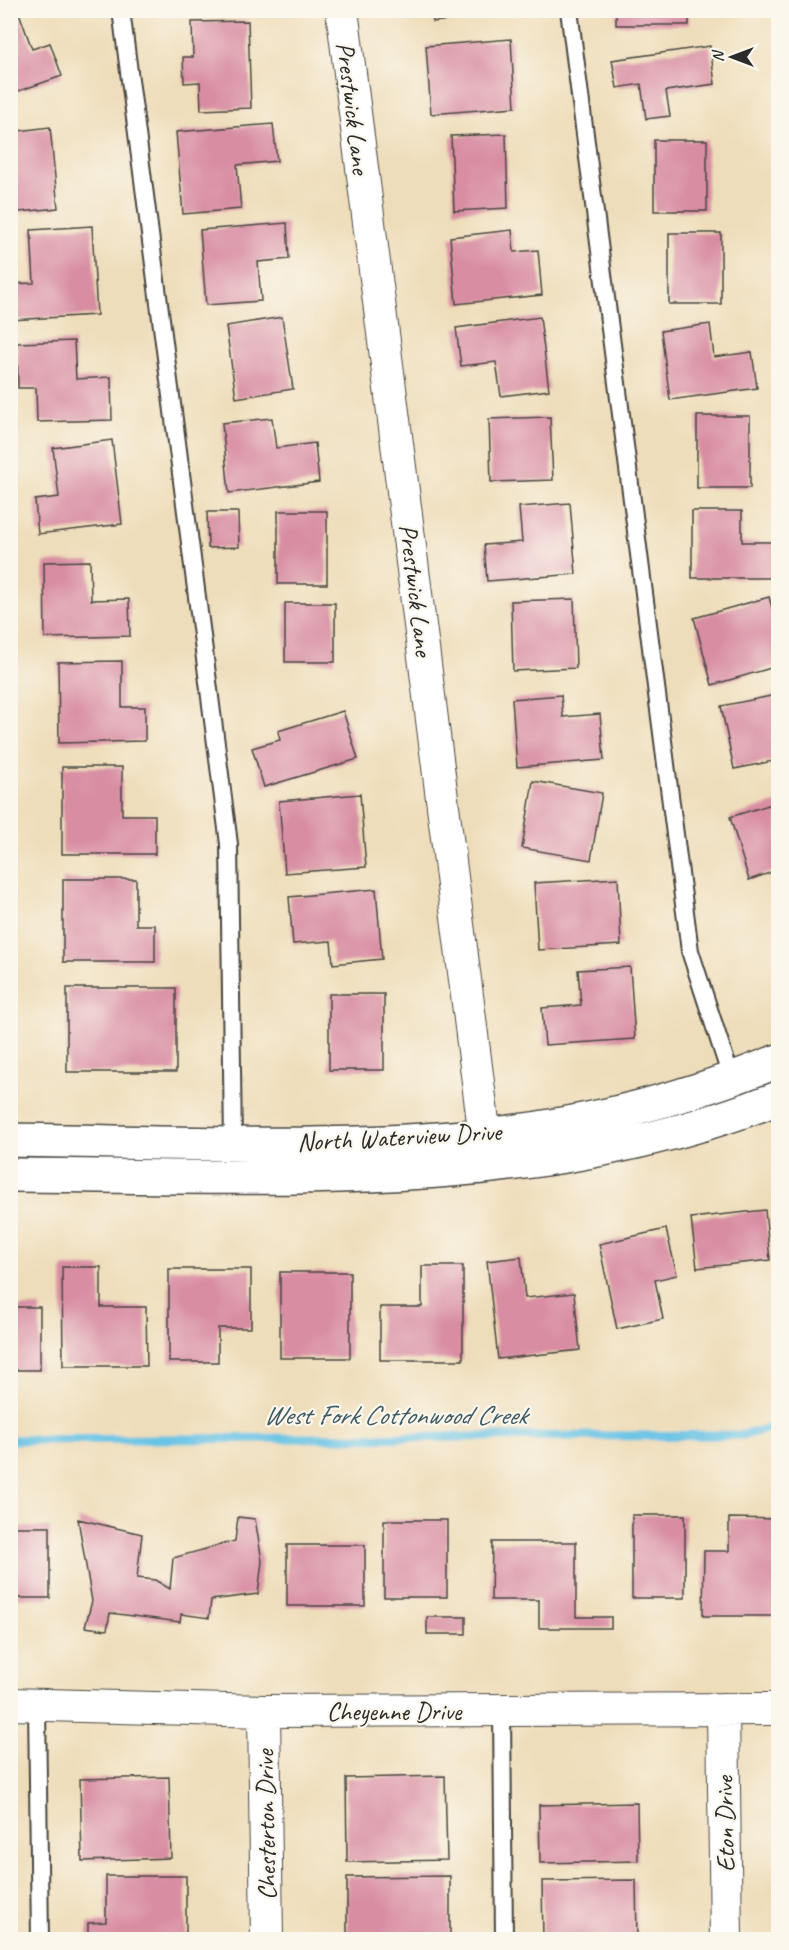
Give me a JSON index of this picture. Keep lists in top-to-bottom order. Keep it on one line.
{"streets":{"street":["Prestwick Lane","North Waterview Drive","Cheyenne Drive","Eton Drive","Chesterton Drive"]},"crossings":[["Prestwick Lane","North Waterview Drive"],["Cheyenne Drive","Eton Drive"],["Cheyenne Drive","Chesterton Drive"]],"water":["West Fork Cottonwood Creek"],"north":"left"}
